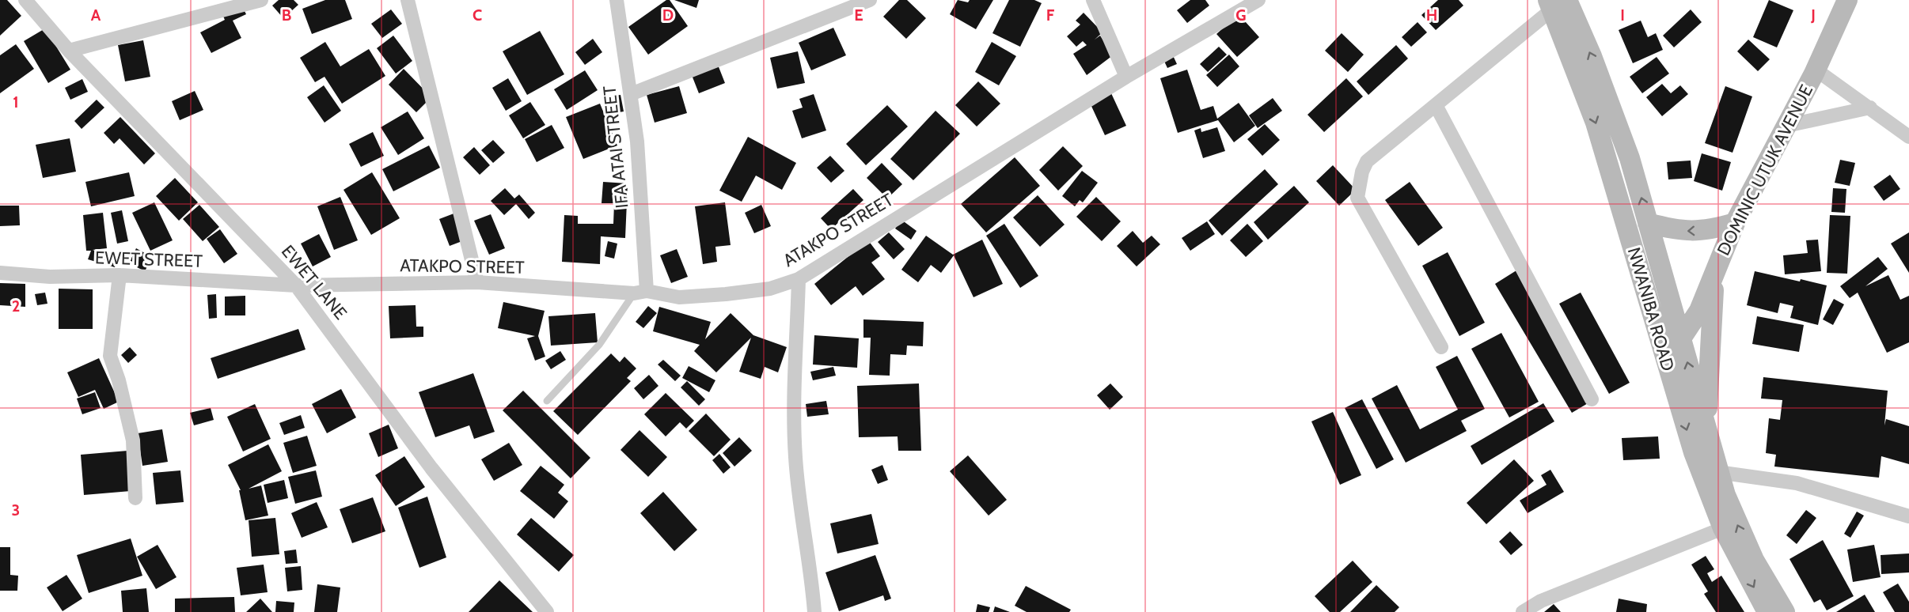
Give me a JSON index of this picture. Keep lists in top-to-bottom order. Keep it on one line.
{"streets":{"main road":["DOMINIC UTUK AVENUE","NWANIBA ROAD"],"street":["IFA ATAI STREET","ATAKPO STREET","EWET STREET","EWET LANE"]},"crossings":[["IFA ATAI STREET","ATAKPO STREET"],["DOMINIC UTUK AVENUE","NWANIBA ROAD"],["ATAKPO STREET","EWET STREET"],["ATAKPO STREET","EWET LANE"],["EWET STREET","EWET LANE"]],"grid":{"columns":["A","B","C","D","E","F","G","H","I","J"],"rows":["1","2","3"]}}
